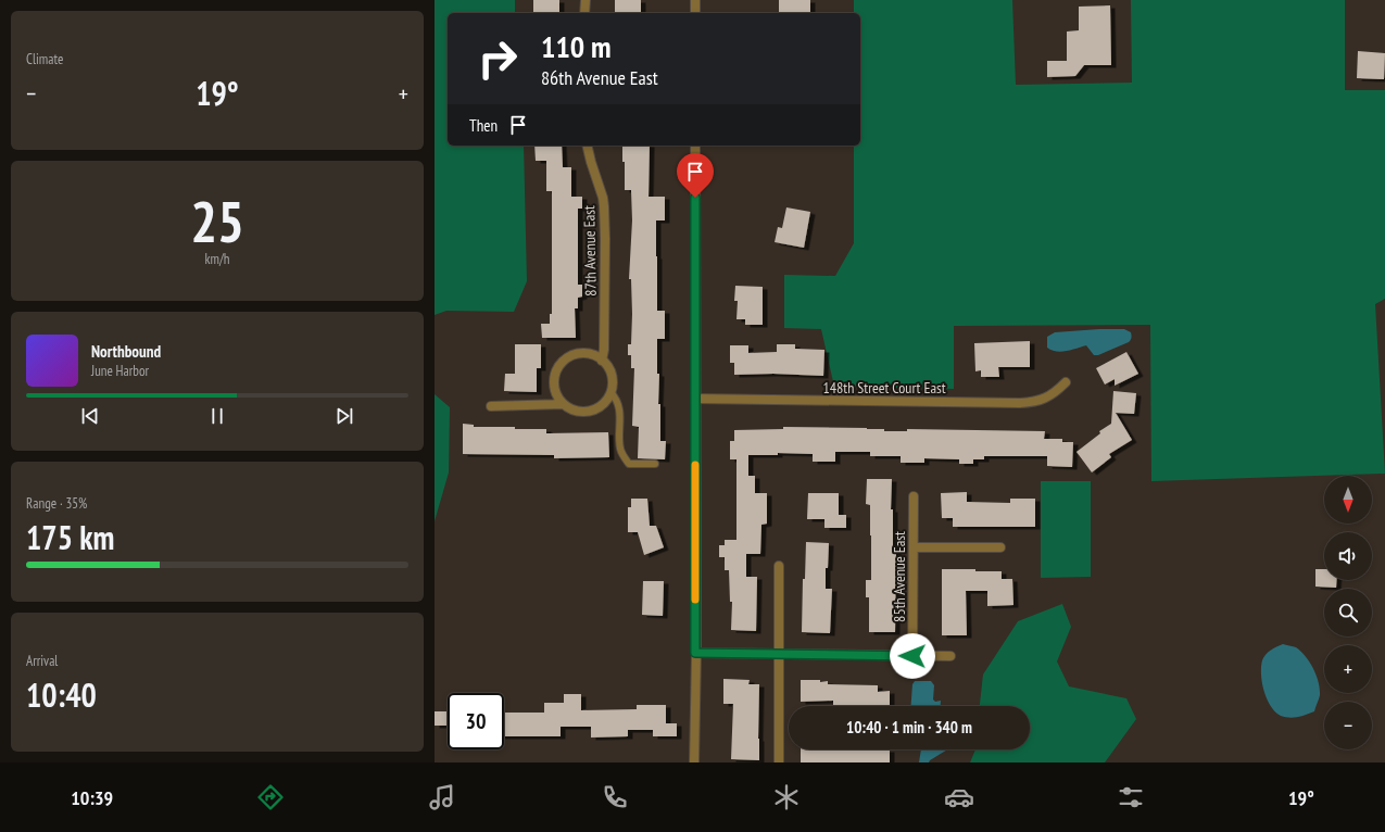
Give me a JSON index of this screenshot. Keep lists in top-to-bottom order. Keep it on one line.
{"streets":{"street":["87th Avenue East","148th Street Court East","85th Avenue East"]},"north":"bottom","page":{"tile":["Climate",["25","km/h"],["Range · 35%","175 km"],["Arrival","10:40"]],"turn":["110 m","86th Avenue East"],"heat":["−","19°","+"],"then":"Then","song":["Northbound","June Harbor"],"map_buttons":["+","−"],"limit":"30","trip":"10:40 · 1 min · 340 m","tabs":["10:39","19°"]}}
